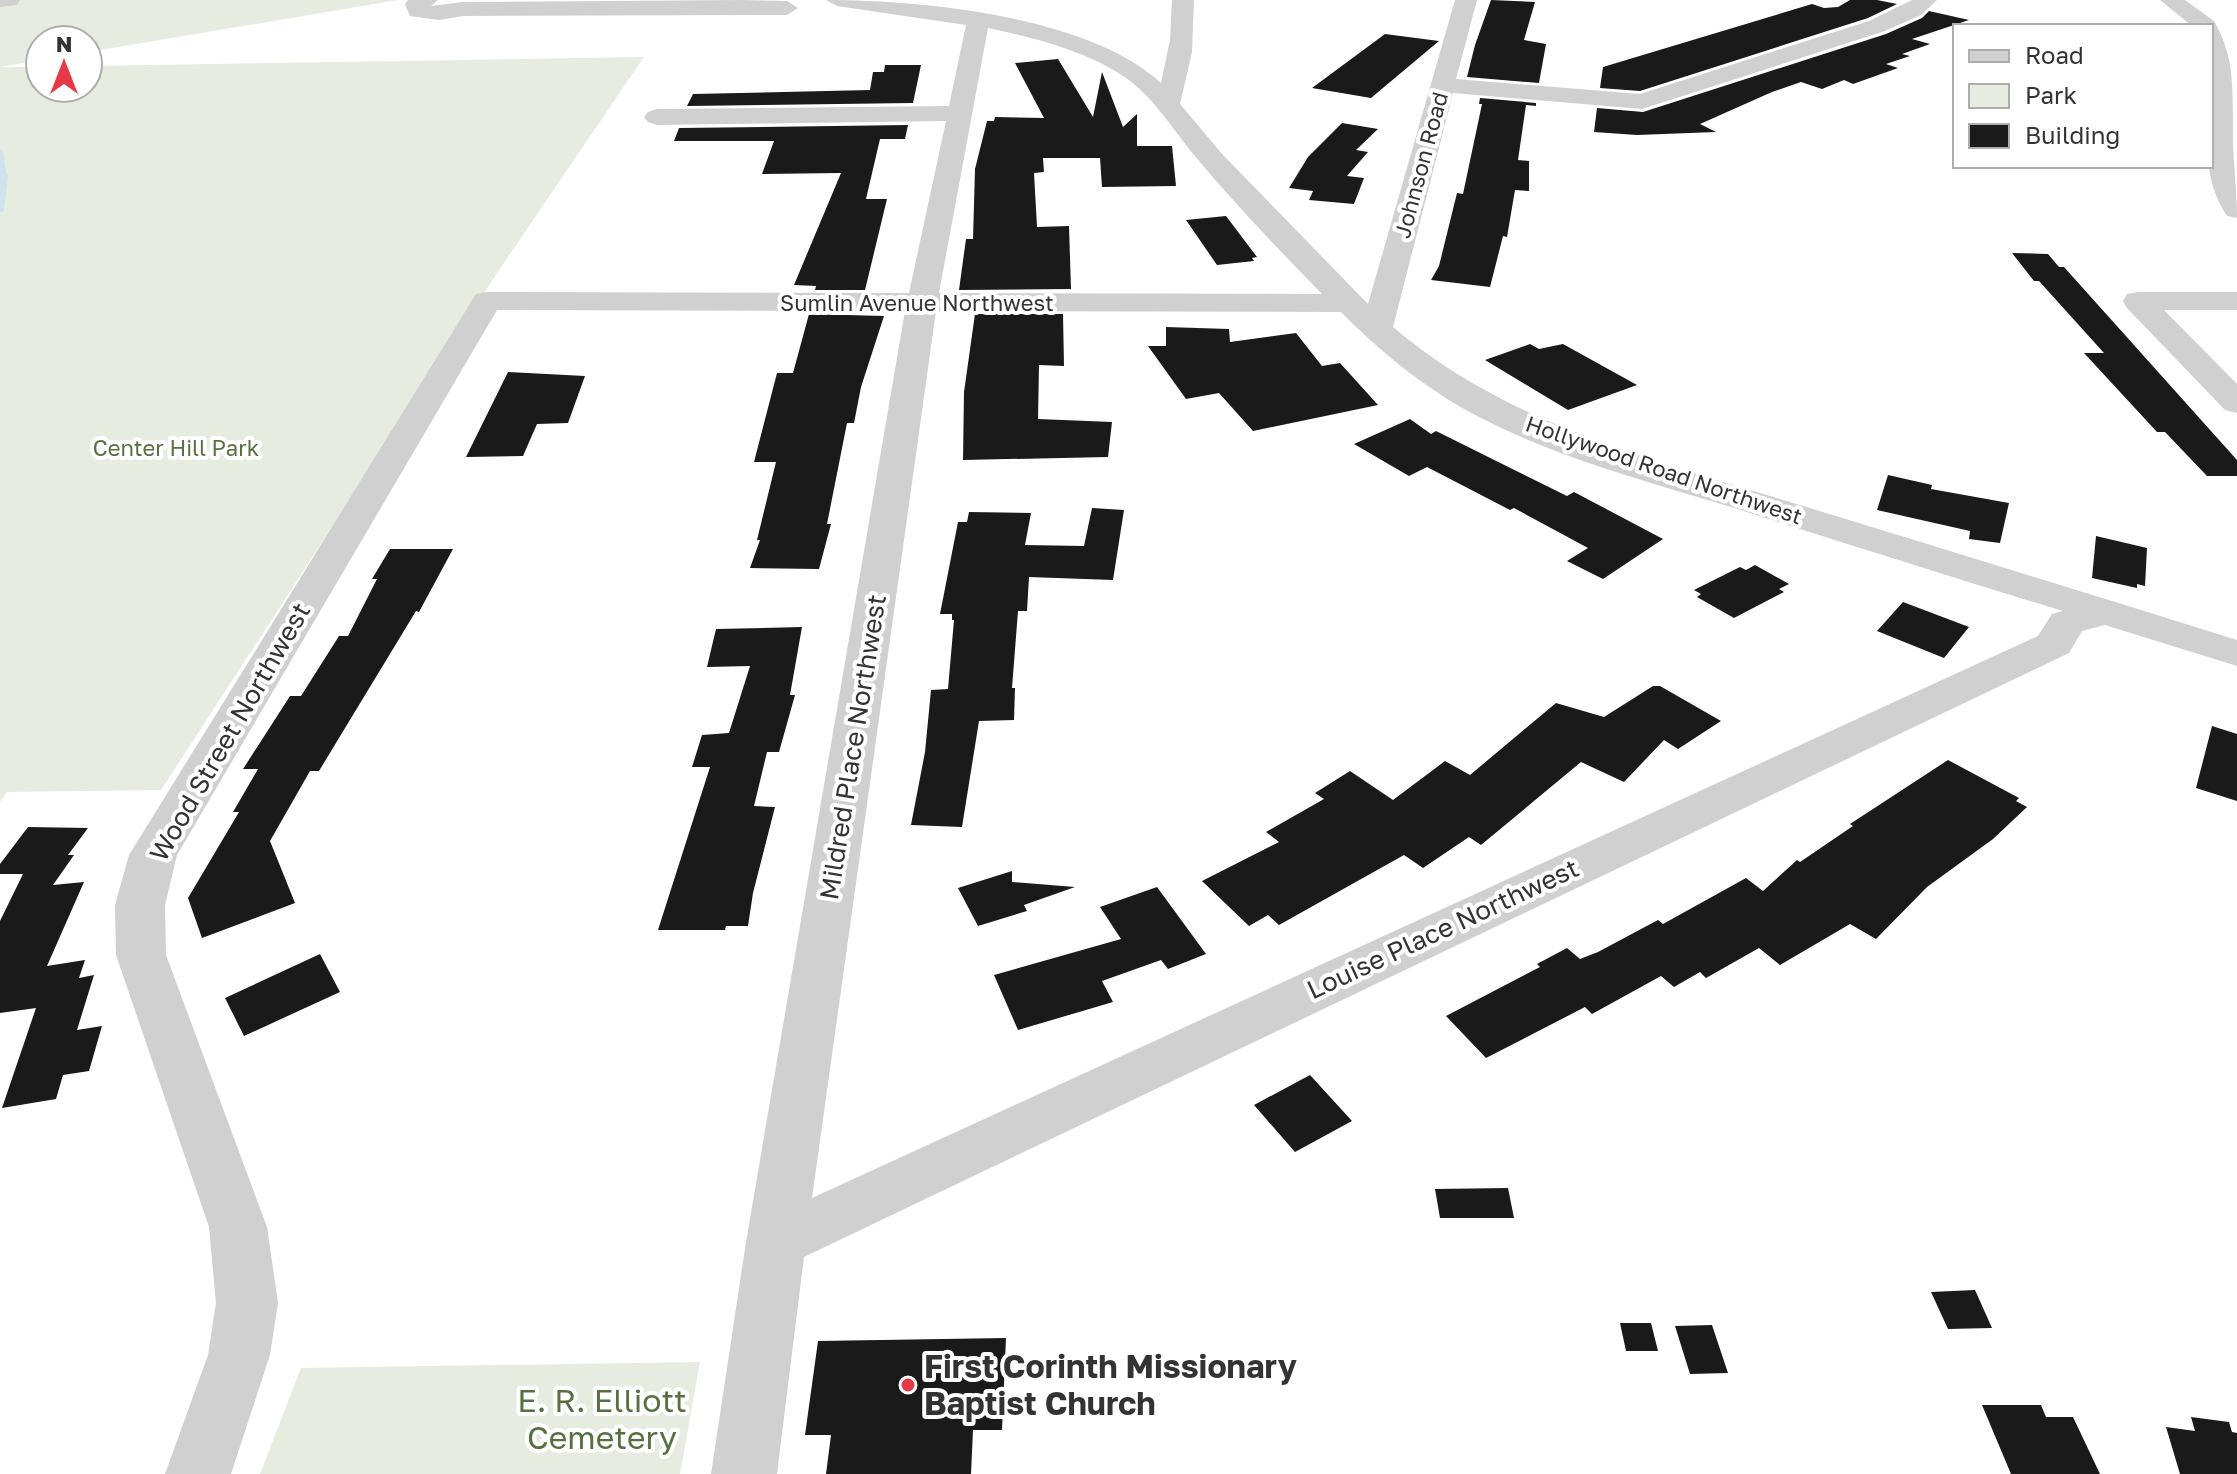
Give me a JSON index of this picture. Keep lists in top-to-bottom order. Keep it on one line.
{"streets":{"street":["Johnson Road","Sumlin Avenue Northwest","Hollywood Road Northwest","Wood Street Northwest","Mildred Place Northwest","Louise Place Northwest"]},"crossings":[["Johnson Road","Hollywood Road Northwest"],["Sumlin Avenue Northwest","Hollywood Road Northwest"],["Sumlin Avenue Northwest","Wood Street Northwest"],["Sumlin Avenue Northwest","Mildred Place Northwest"],["Hollywood Road Northwest","Mildred Place Northwest"],["Hollywood Road Northwest","Louise Place Northwest"],["Mildred Place Northwest","Louise Place Northwest"]],"parks":["Center Hill Park","E. R. Elliott Cemetery"],"places":["First Corinth Missionary Baptist Church"],"legend":["Road","Park","Building"],"north":"top"}
